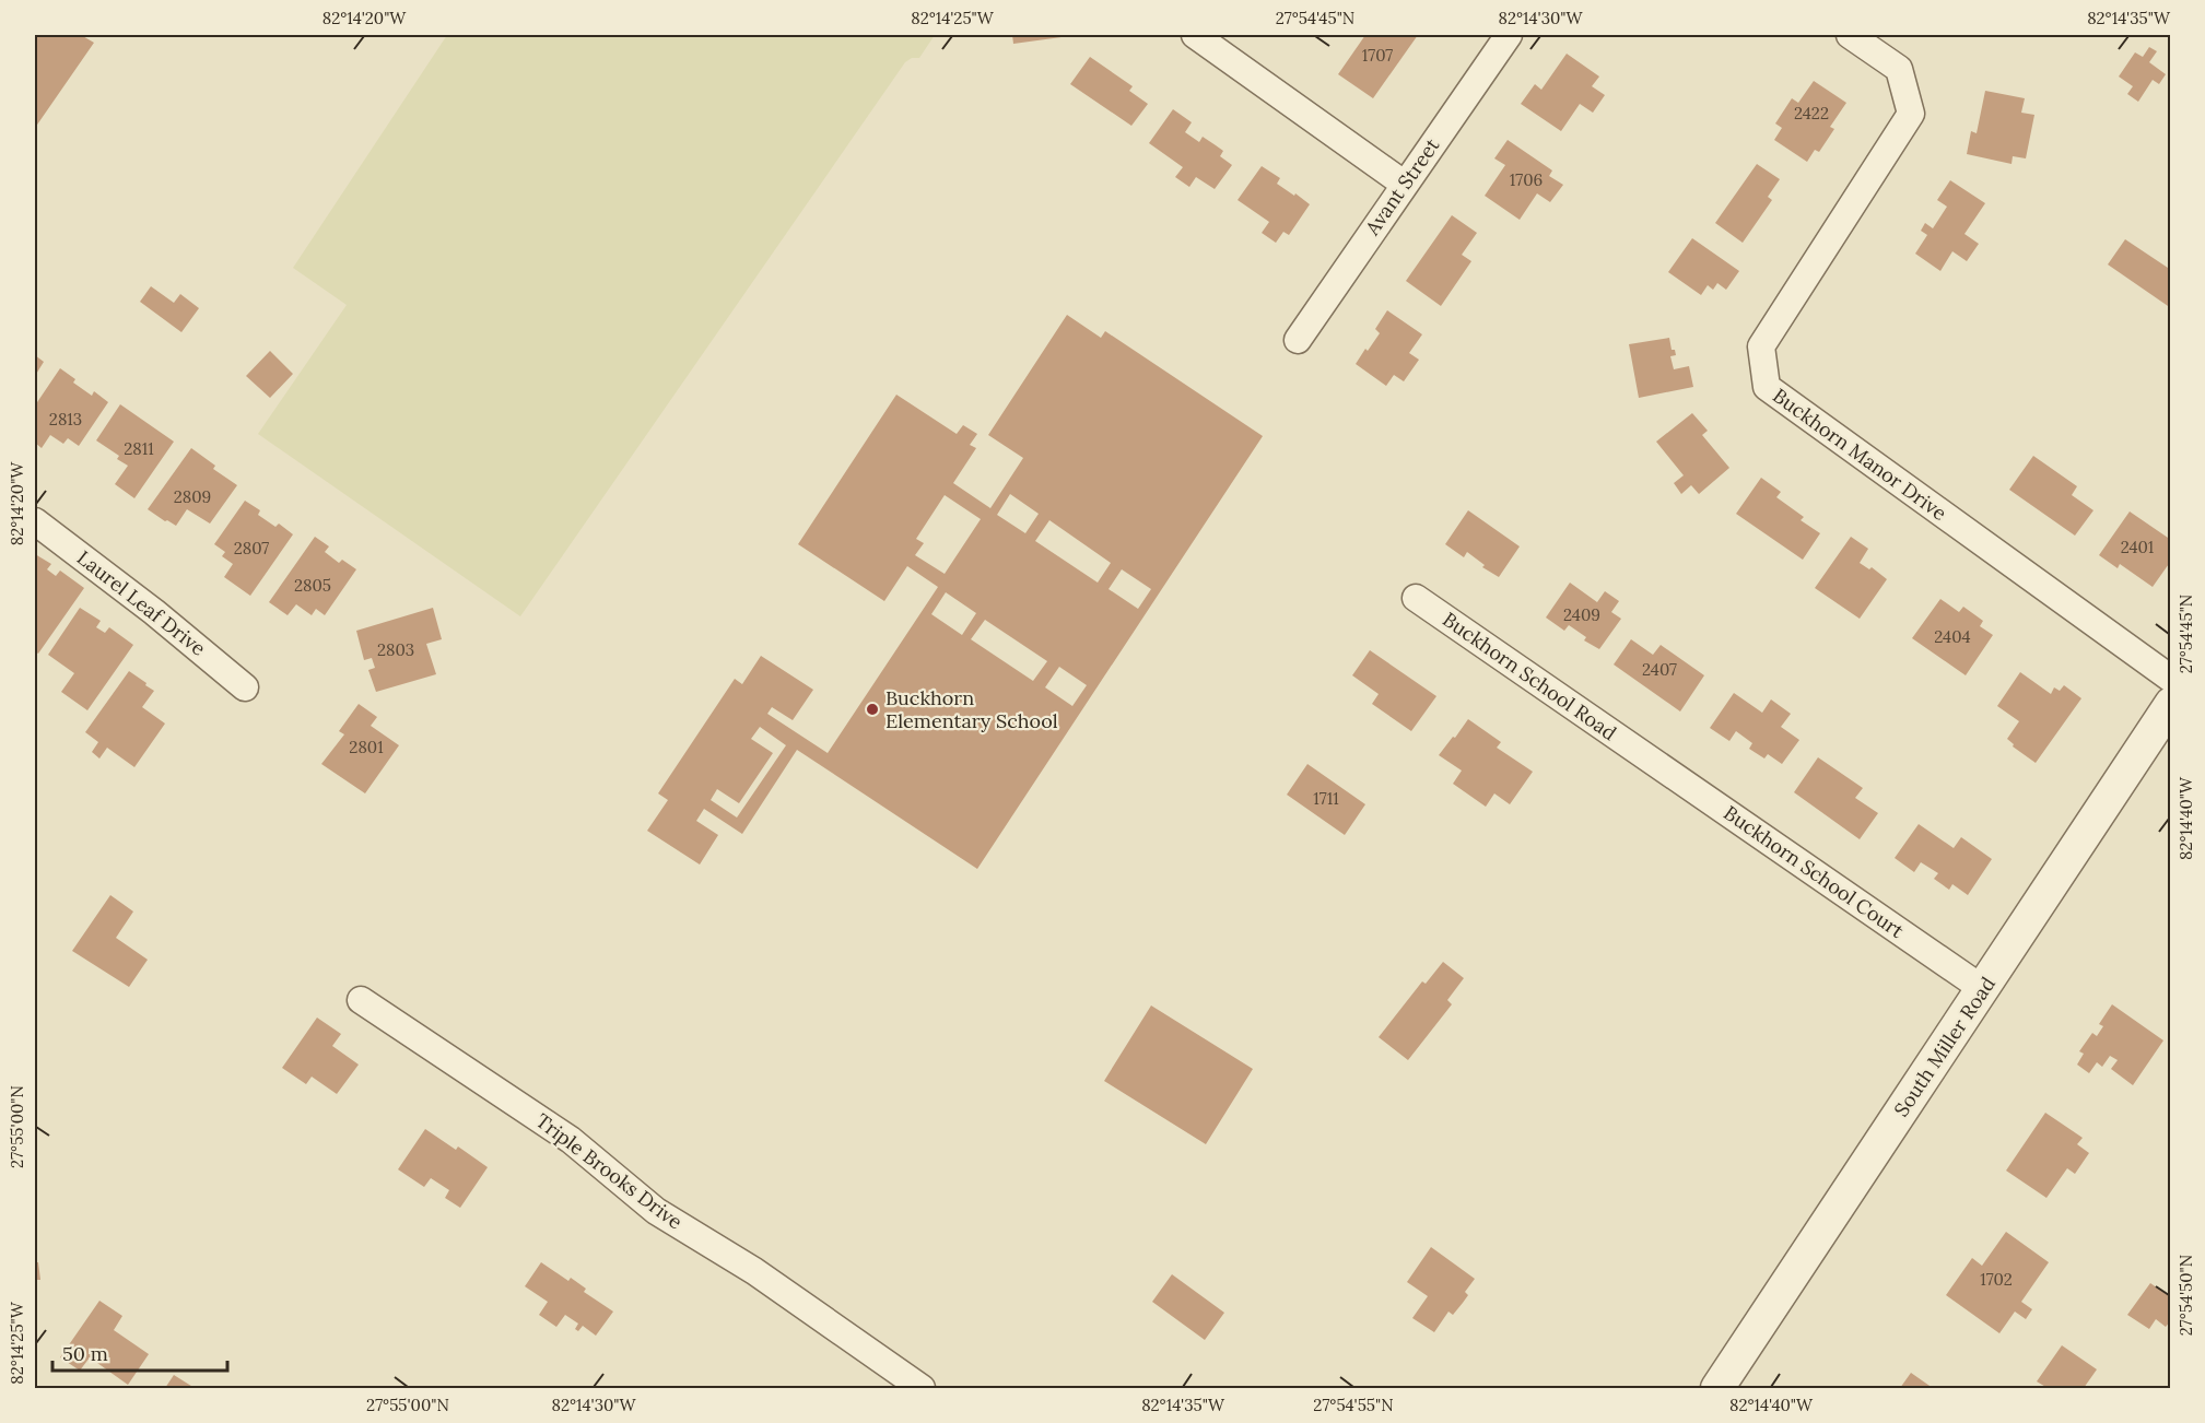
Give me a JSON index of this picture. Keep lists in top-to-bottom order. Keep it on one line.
{"streets":{"street":["Avant Street","Buckhorn Manor Drive","Laurel Leaf Drive","Buckhorn School Road","Buckhorn School Court","South Miller Road","Triple Brooks Drive"]},"crossings":[["Buckhorn School Road","Buckhorn School Court"],["Buckhorn School Court","South Miller Road"]],"places":["Buckhorn Elementary School"],"house_numbers":["1707","2422","1706","2813","2811","2809","2401","2807","2805","2409","2404","2803","2407","2801","1711","1702"],"scale_bar":"50 m","coordinates":["82°14'20\"W","82°14'25\"W","27°54'45\"N","82°14'30\"W","82°14'35\"W","82°14'40\"W","27°55'00\"N","27°54'50\"N","27°54'55\"N"]}
